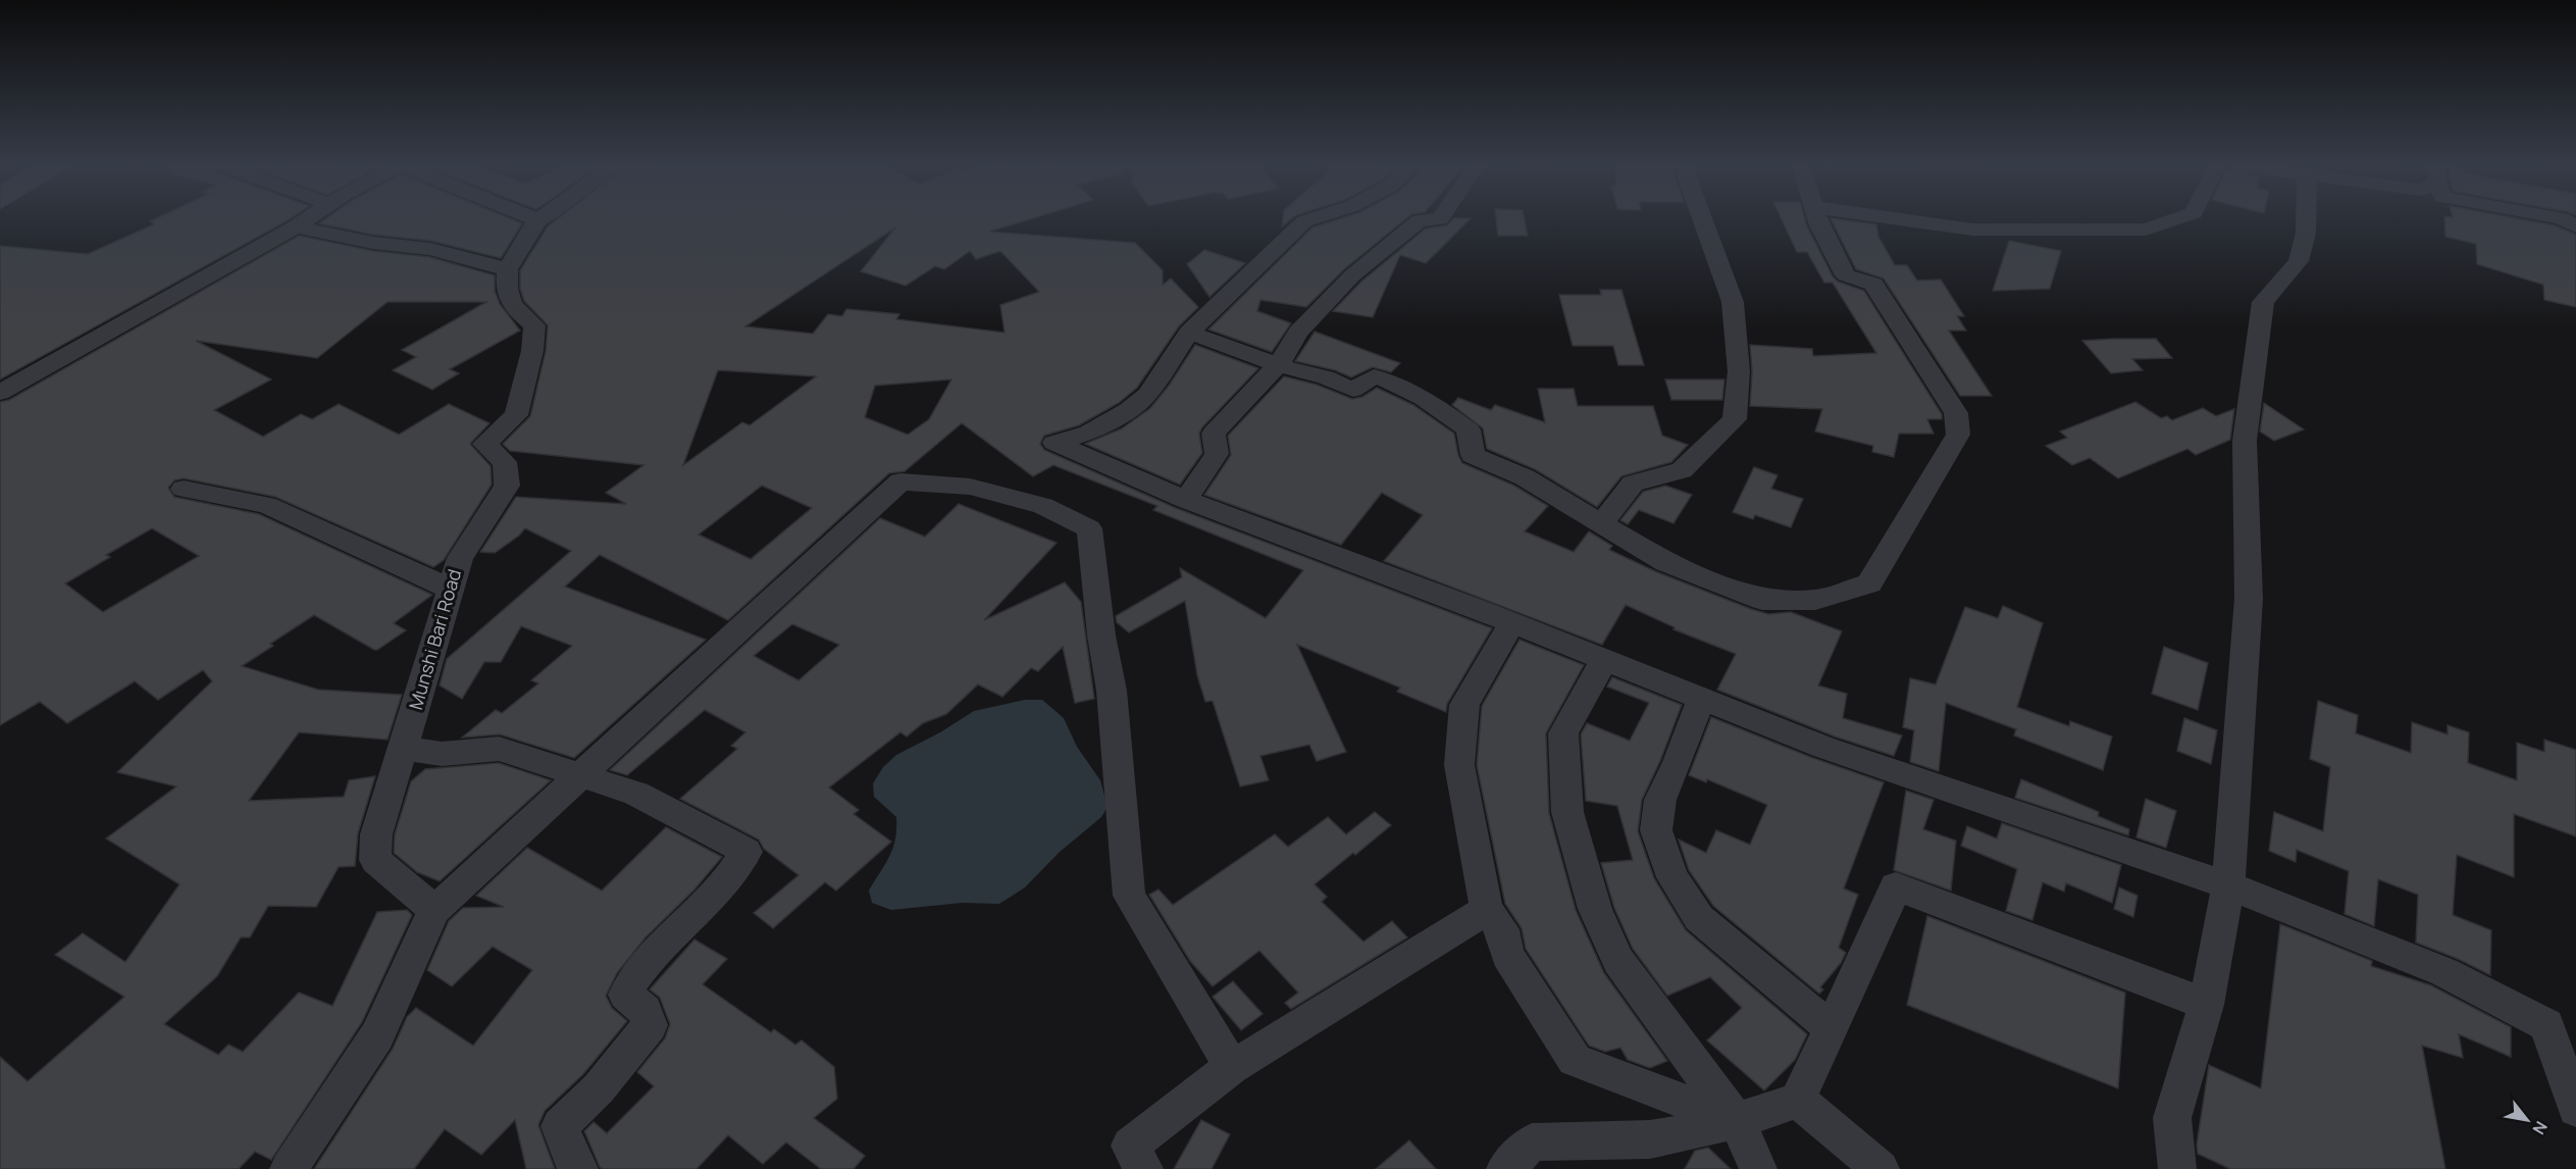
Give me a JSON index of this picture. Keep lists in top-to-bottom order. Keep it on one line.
{"streets":{"street":["Munshi Bari Road"]},"north":"bottom right"}
